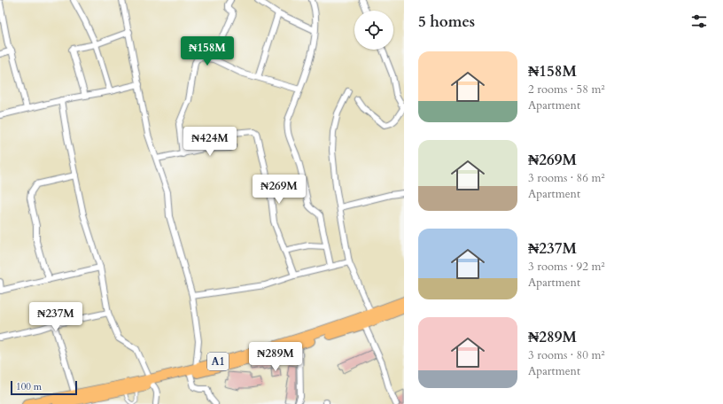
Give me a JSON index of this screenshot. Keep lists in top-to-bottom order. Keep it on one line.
{"streets":{"highway":["A1"]},"scale_bar":"100 m","page":{"heading":"5 homes","price":["₦158M","₦424M","₦269M","₦237M","₦289M"],"list":[{"name":"₦158M","note":"2 rooms · 58 m² · Apartment"},{"name":"₦269M","note":"3 rooms · 86 m² · Apartment"},{"name":"₦237M","note":"3 rooms · 92 m² · Apartment"},{"name":"₦289M","note":"3 rooms · 80 m² · Apartment"}],"scale":"100 m"}}
